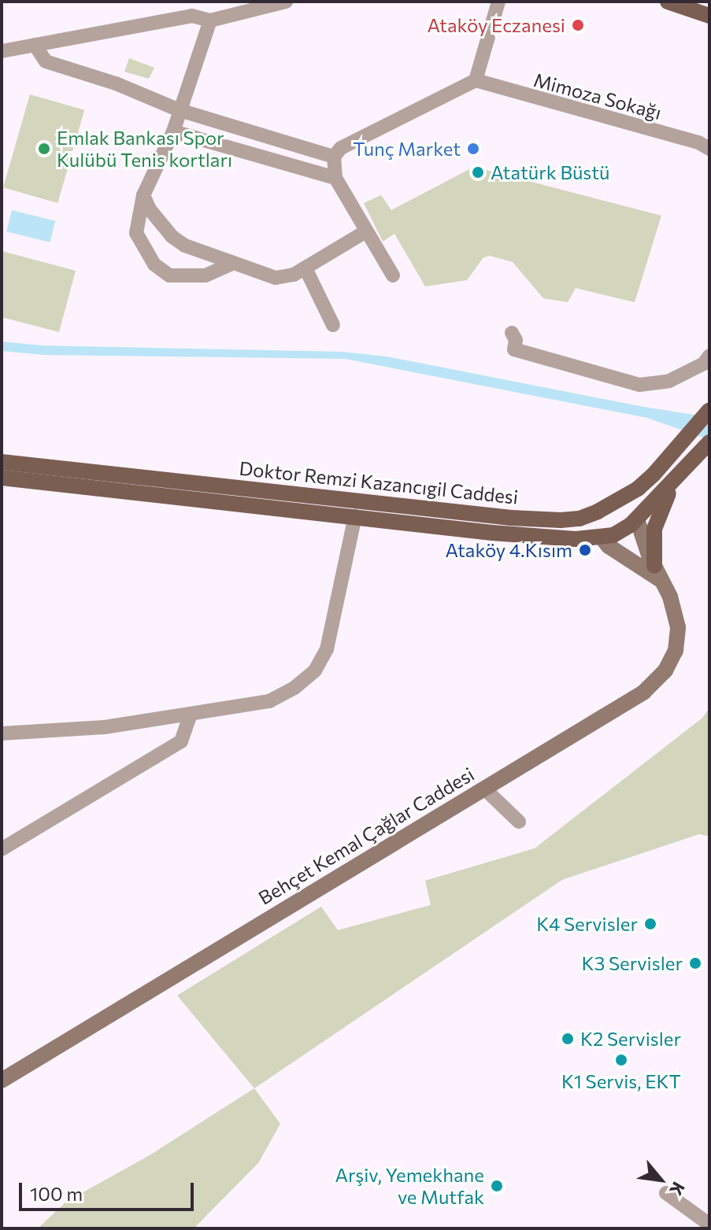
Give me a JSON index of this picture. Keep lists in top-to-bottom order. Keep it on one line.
{"streets":{"main road":["Doktor Remzi Kazancıgil Caddesi","Behçet Kemal Çağlar Caddesi"],"street":["Mimoza Sokağı"]},"crossings":[["Doktor Remzi Kazancıgil Caddesi","Behçet Kemal Çağlar Caddesi"]],"places":["Ataköy Eczanesi","Emlak Bankası Spor Kulübü Tenis kortları","Tunç Market","Atatürk Büstü","Ataköy 4.Kısım","K4 Servisler","K3 Servisler","K2 Servisler","K1 Servis, EKT","Arşiv, Yemekhane ve Mutfak"],"scale_bar":"100 m","north":"bottom right"}
